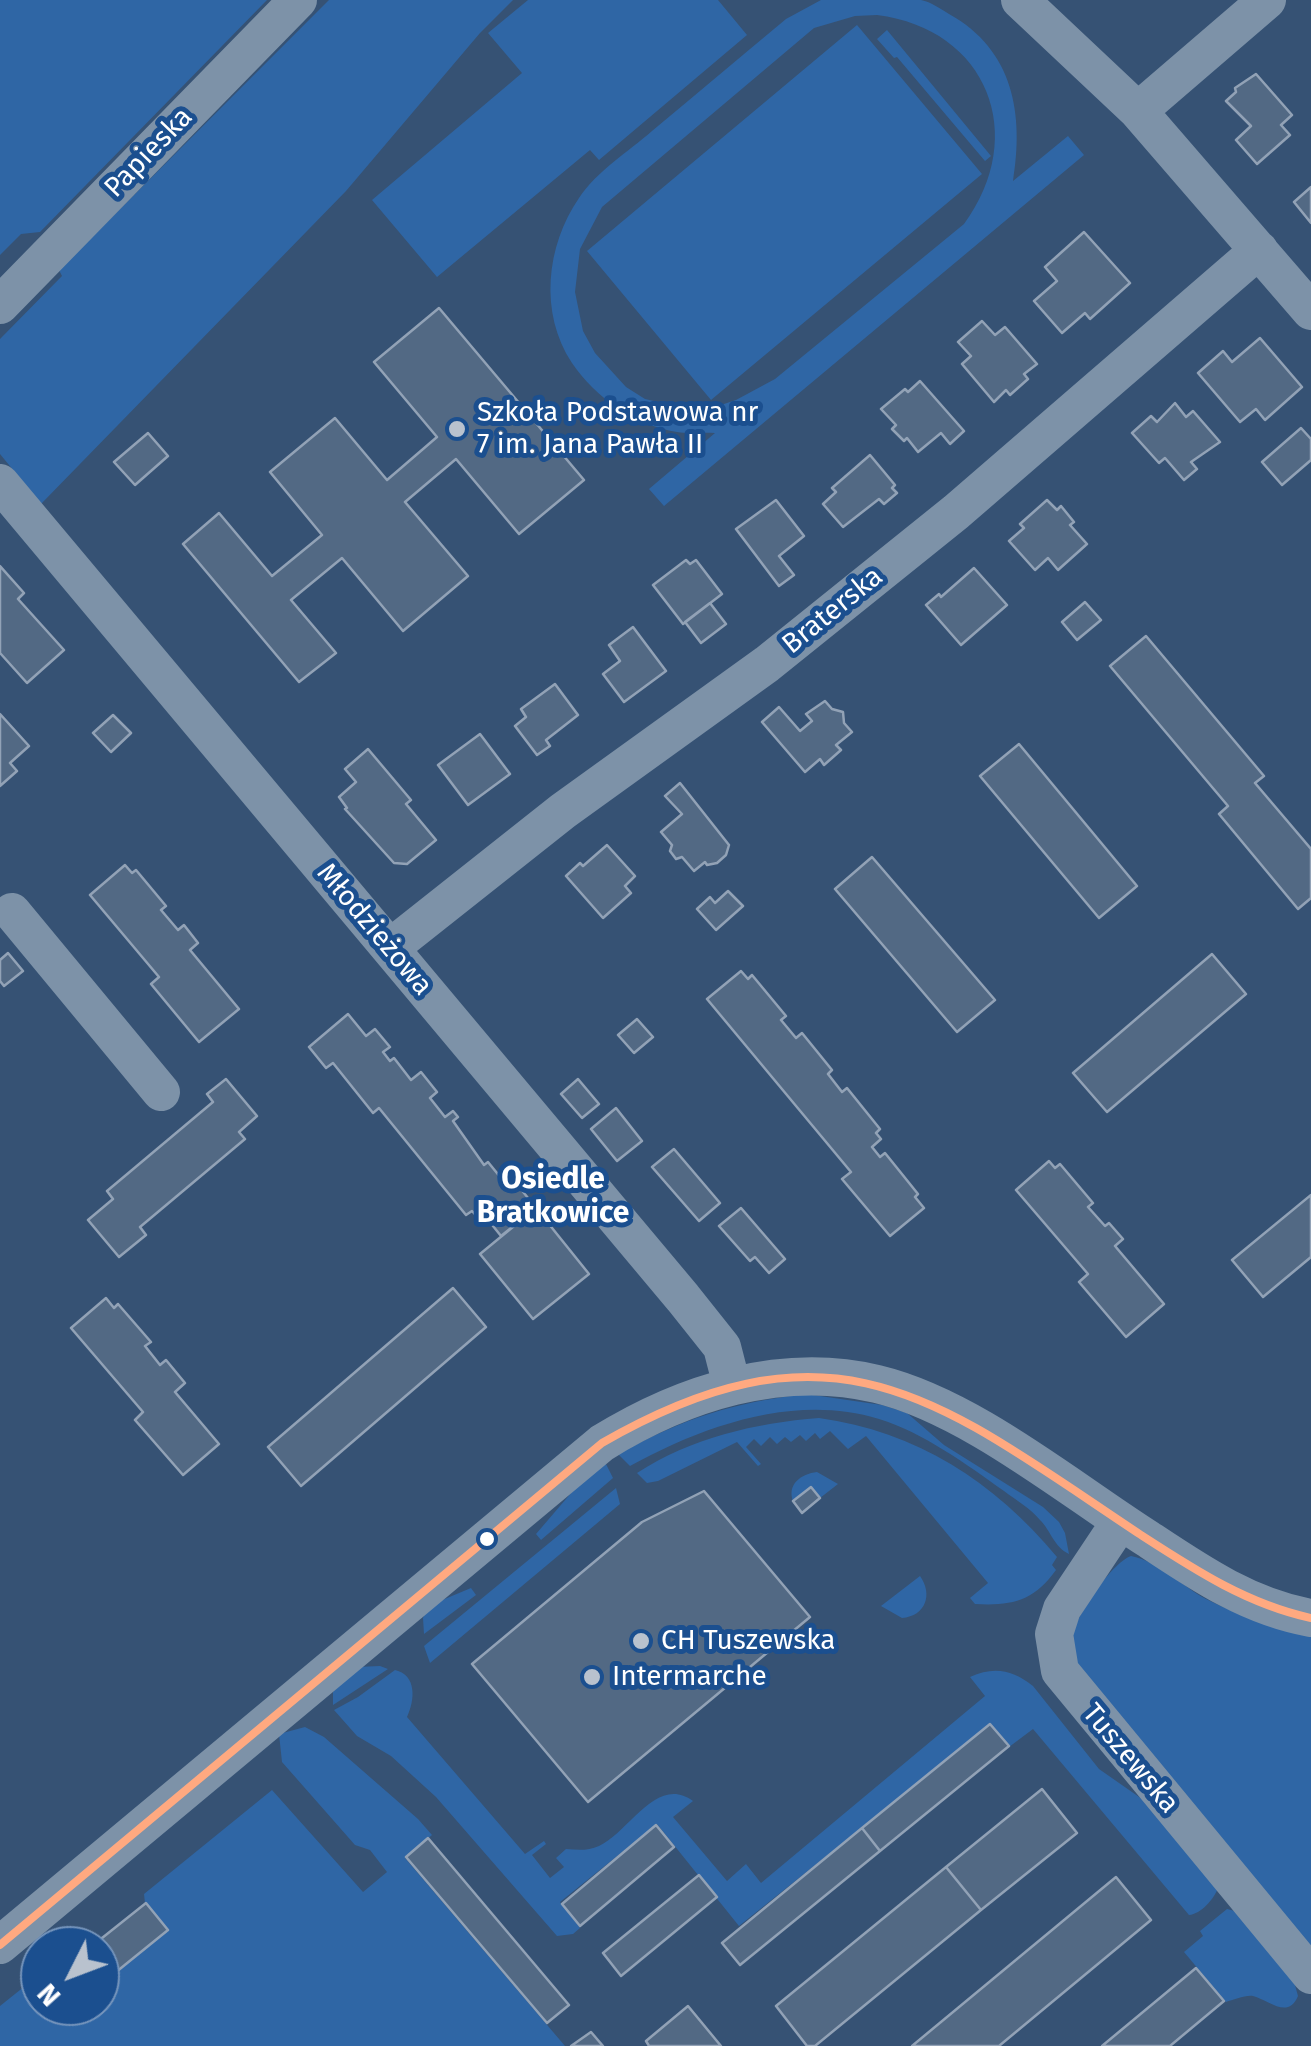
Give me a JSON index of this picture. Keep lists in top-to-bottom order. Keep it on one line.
{"streets":{"street":["Papieska","Braterska","Młodzieżowa","Tuszewska"]},"crossings":[["Braterska","Młodzieżowa"]],"districts":["Osiedle Bratkowice"],"places":["Szkoła Podstawowa nr 7 im. Jana Pawła II","CH Tuszewska","Intermarche"],"north":"bottom left"}
